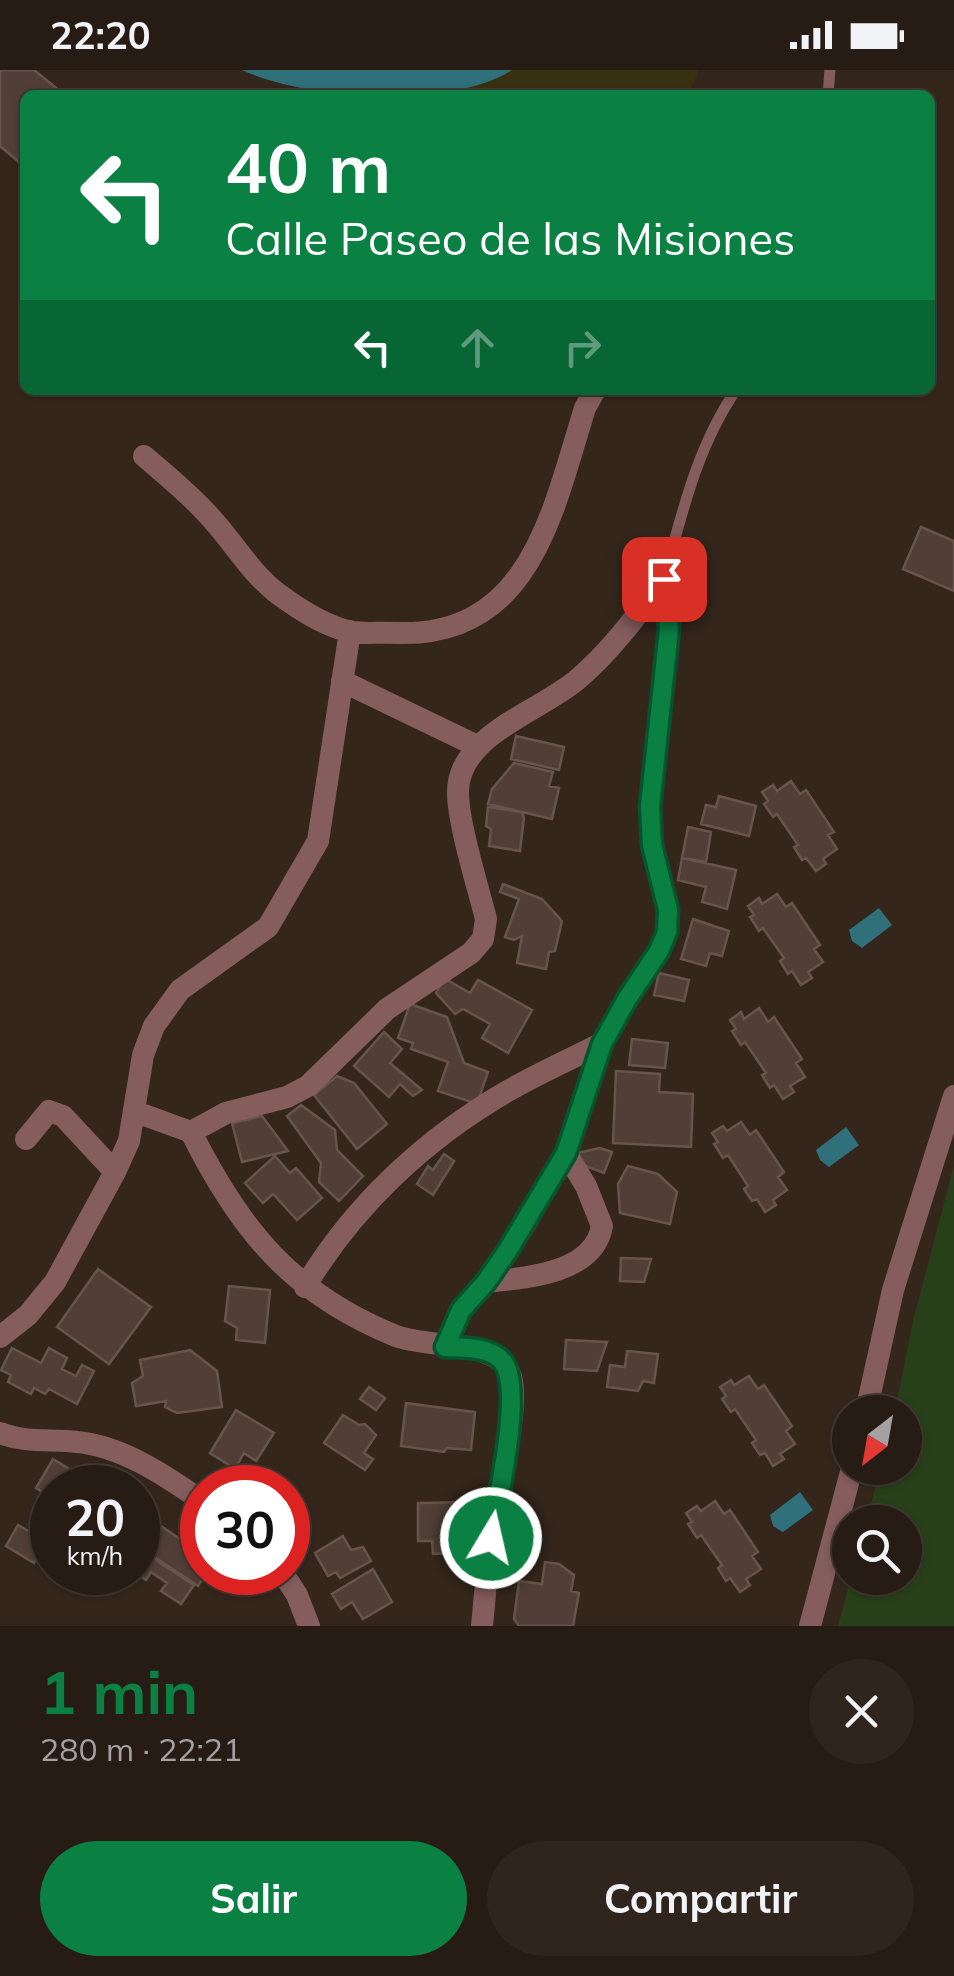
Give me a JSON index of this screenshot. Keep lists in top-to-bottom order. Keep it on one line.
{"north":"bottom left","page":{"status":"22:20","turn":["40 m","Calle Paseo de las Misiones"],"speed":"20 km/h","limit":"30","heading":["1 min","280 m · 22:21"],"buttons":["Salir","Compartir"]}}
